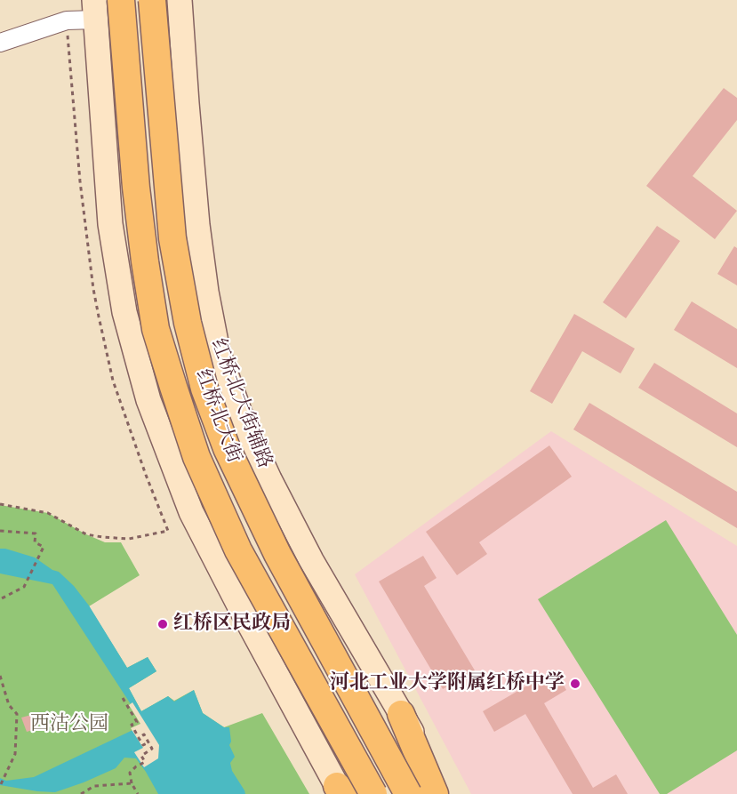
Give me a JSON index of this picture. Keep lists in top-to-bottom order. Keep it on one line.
{"streets":{"main road":["红桥北大街辅路","红桥北大街"]},"parks":["西沽公园"],"places":["红桥区民政局","河北工业大学附属红桥中学"]}
